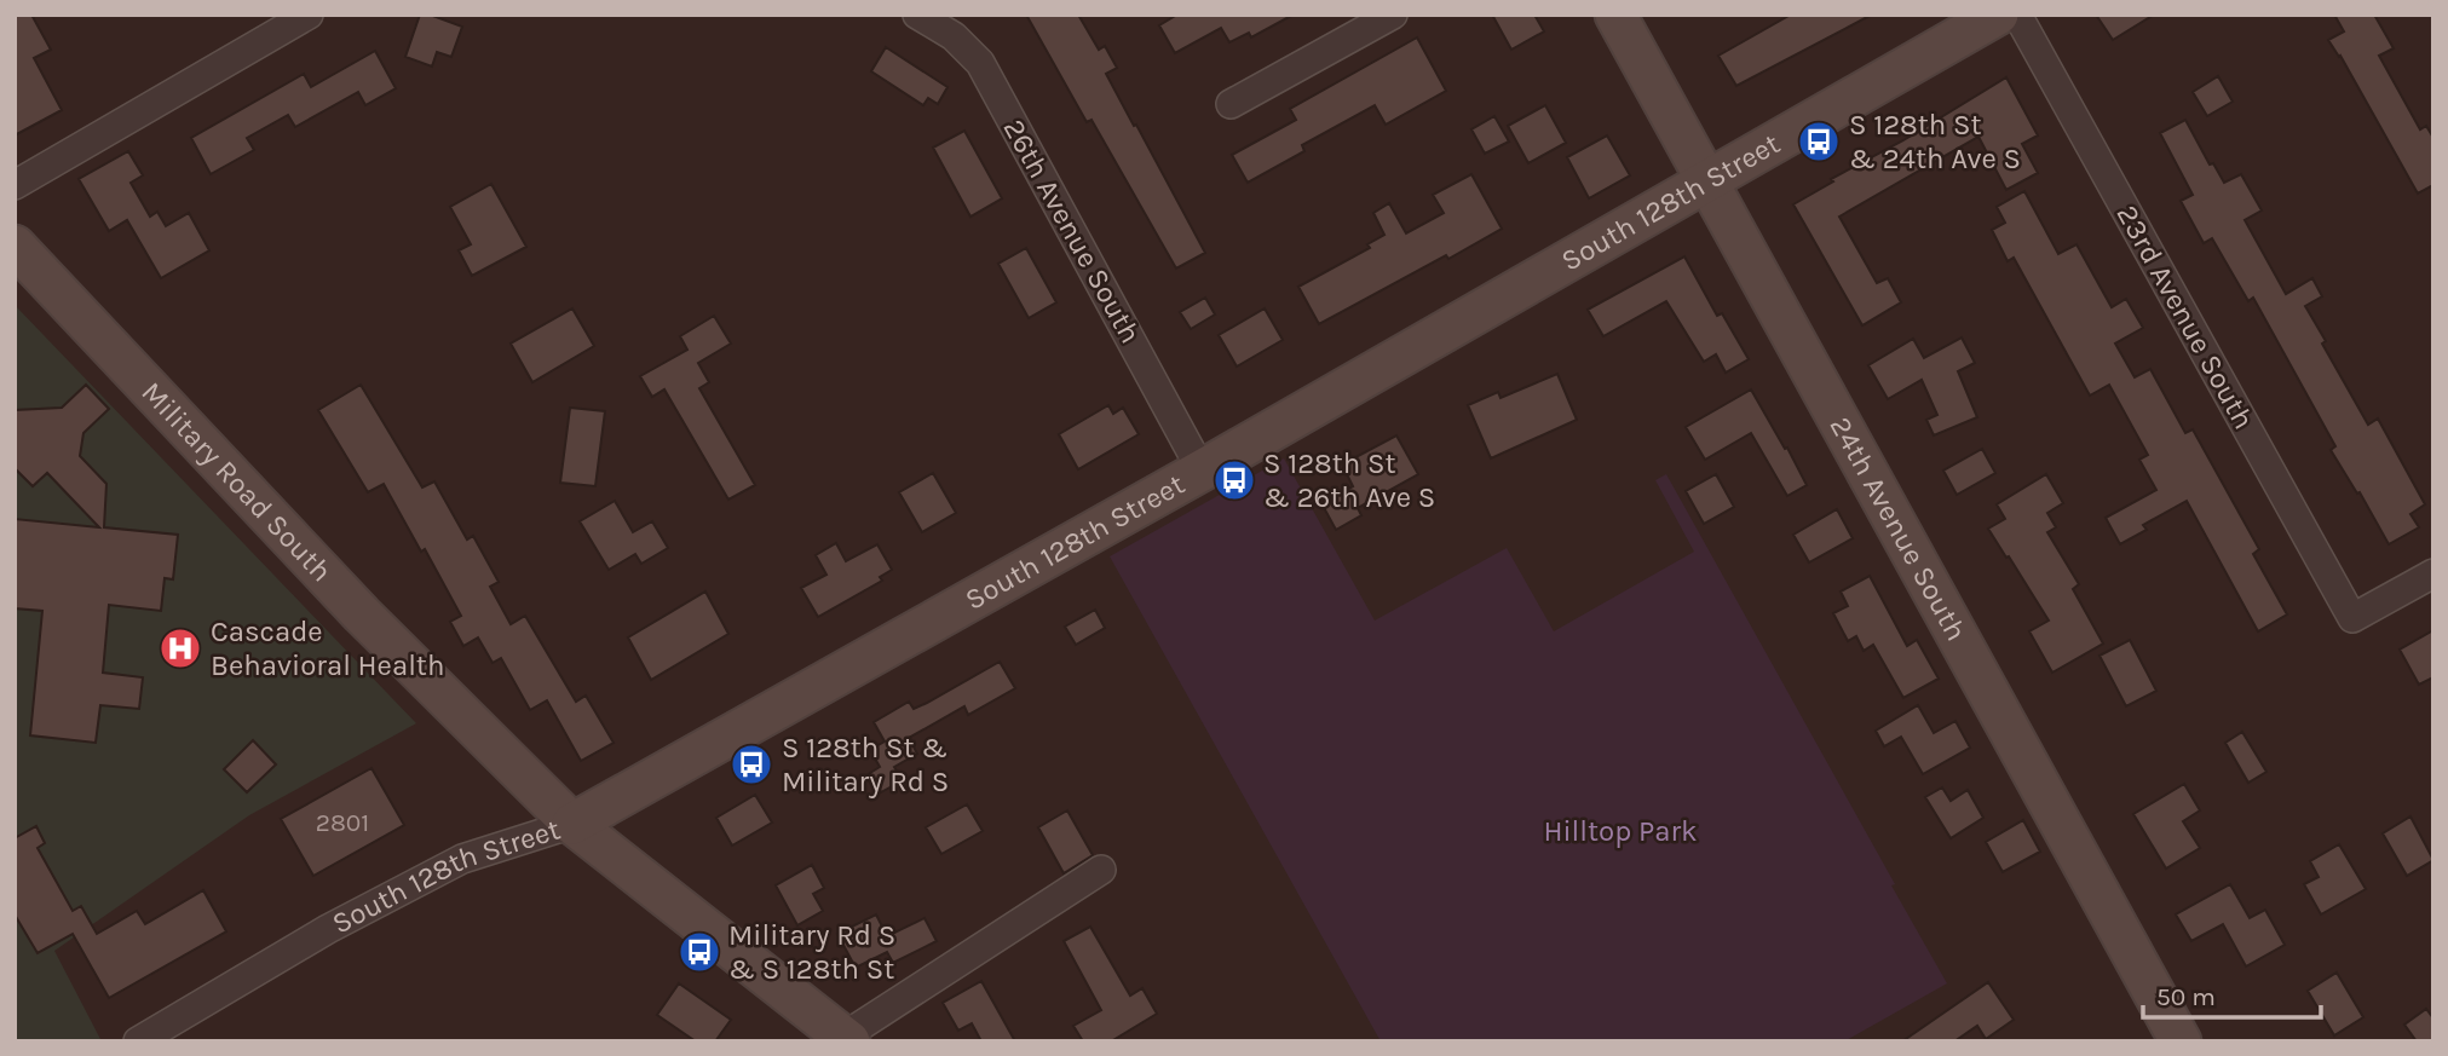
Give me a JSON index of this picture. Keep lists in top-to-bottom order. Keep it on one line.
{"streets":{"street":["South 128th Street","26th Avenue South","23rd Avenue South","Military Road South","24th Avenue South"]},"crossings":[["South 128th Street","26th Avenue South"],["South 128th Street","Military Road South"],["South 128th Street","24th Avenue South"]],"parks":["Hilltop Park"],"places":{"bus stop":["S 128th St & 24th Ave S","S 128th St & 26th Ave S","S 128th St & Military Rd S","Military Rd S & S 128th St"],"hospital":["Cascade Behavioral Health"]},"house_numbers":["2801"],"scale_bar":"50 m"}
